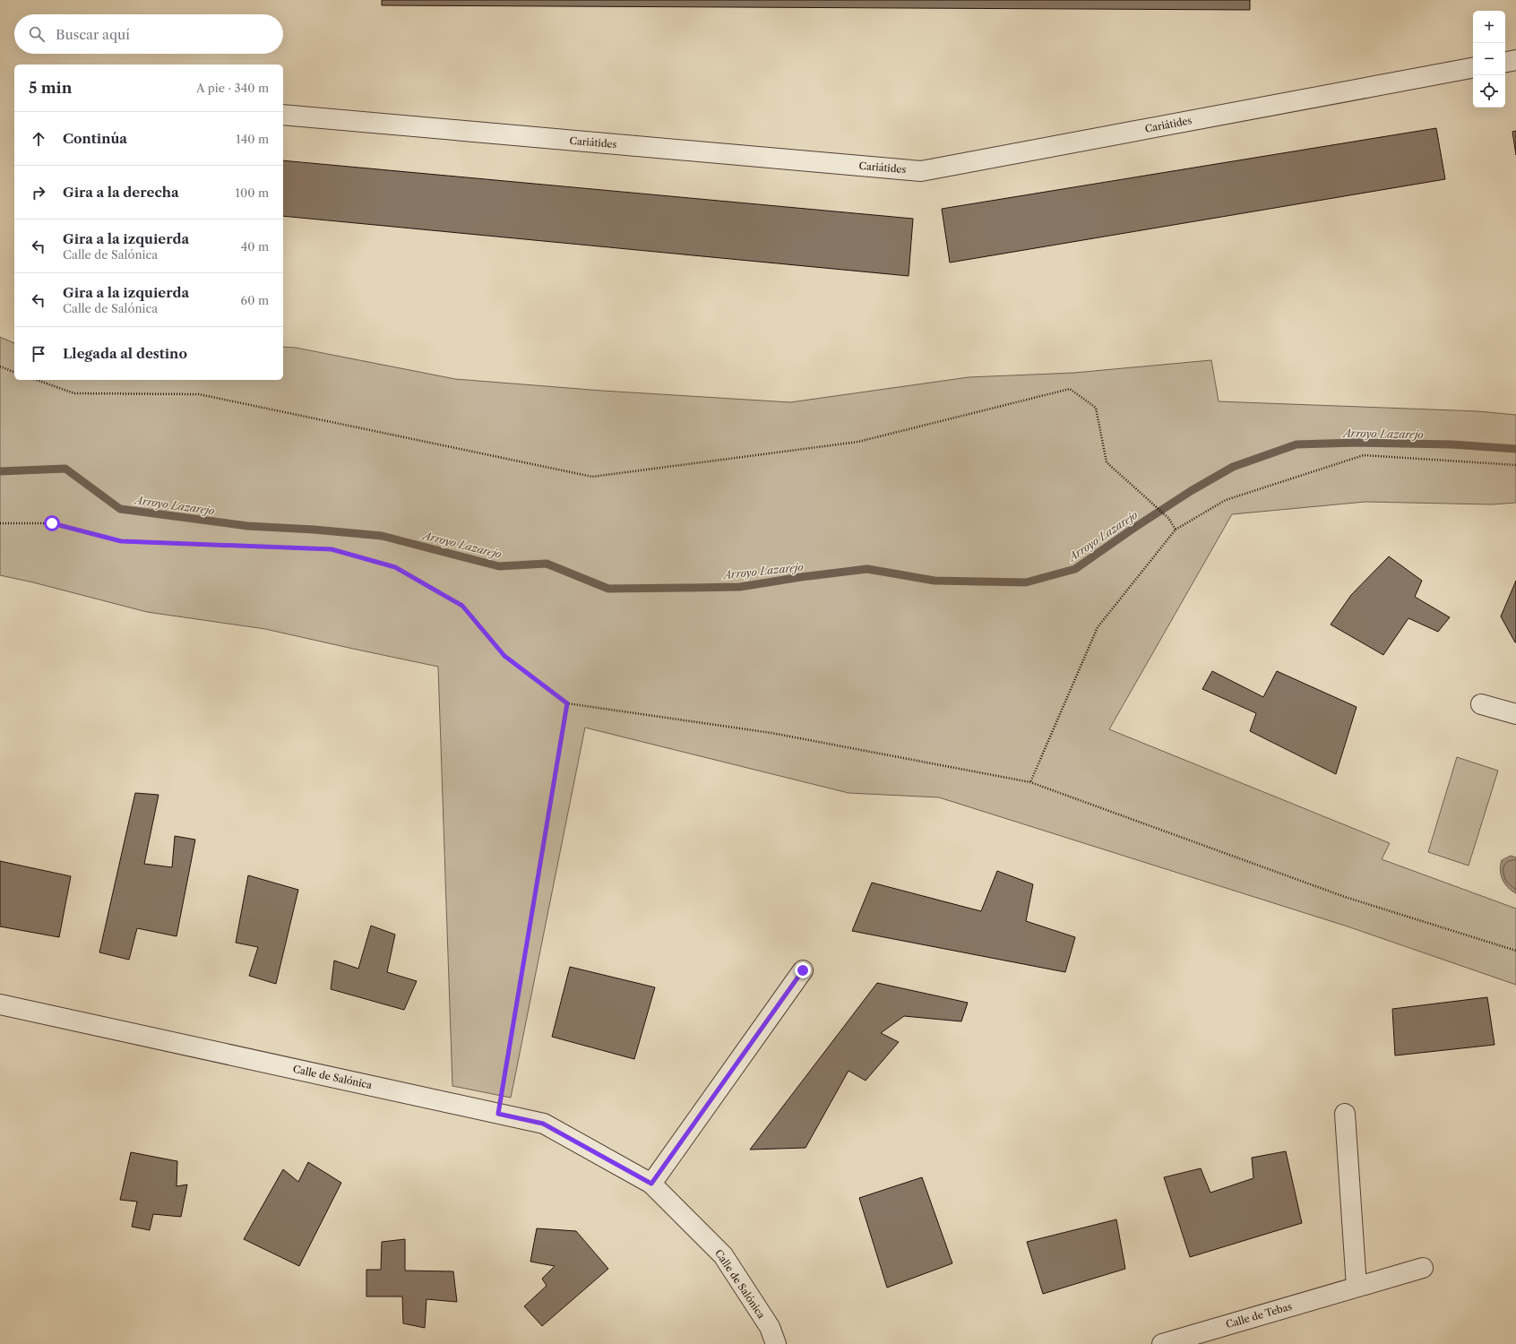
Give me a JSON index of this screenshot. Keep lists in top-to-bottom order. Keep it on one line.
{"streets":{"street":["Cariátides","Calle de Salónica","Calle de Tebas"]},"water":["Arroyo Lazarejo"],"page":{"map_buttons":["+","−"],"search":"Buscar aquí","heading":["5 min","A pie · 340 m"],"list":[["Continúa","140 m"],["Gira a la derecha","100 m"],["Gira a la izquierda","Calle de Salónica","40 m"],["Gira a la izquierda","Calle de Salónica","60 m"],"Llegada al destino"]}}
